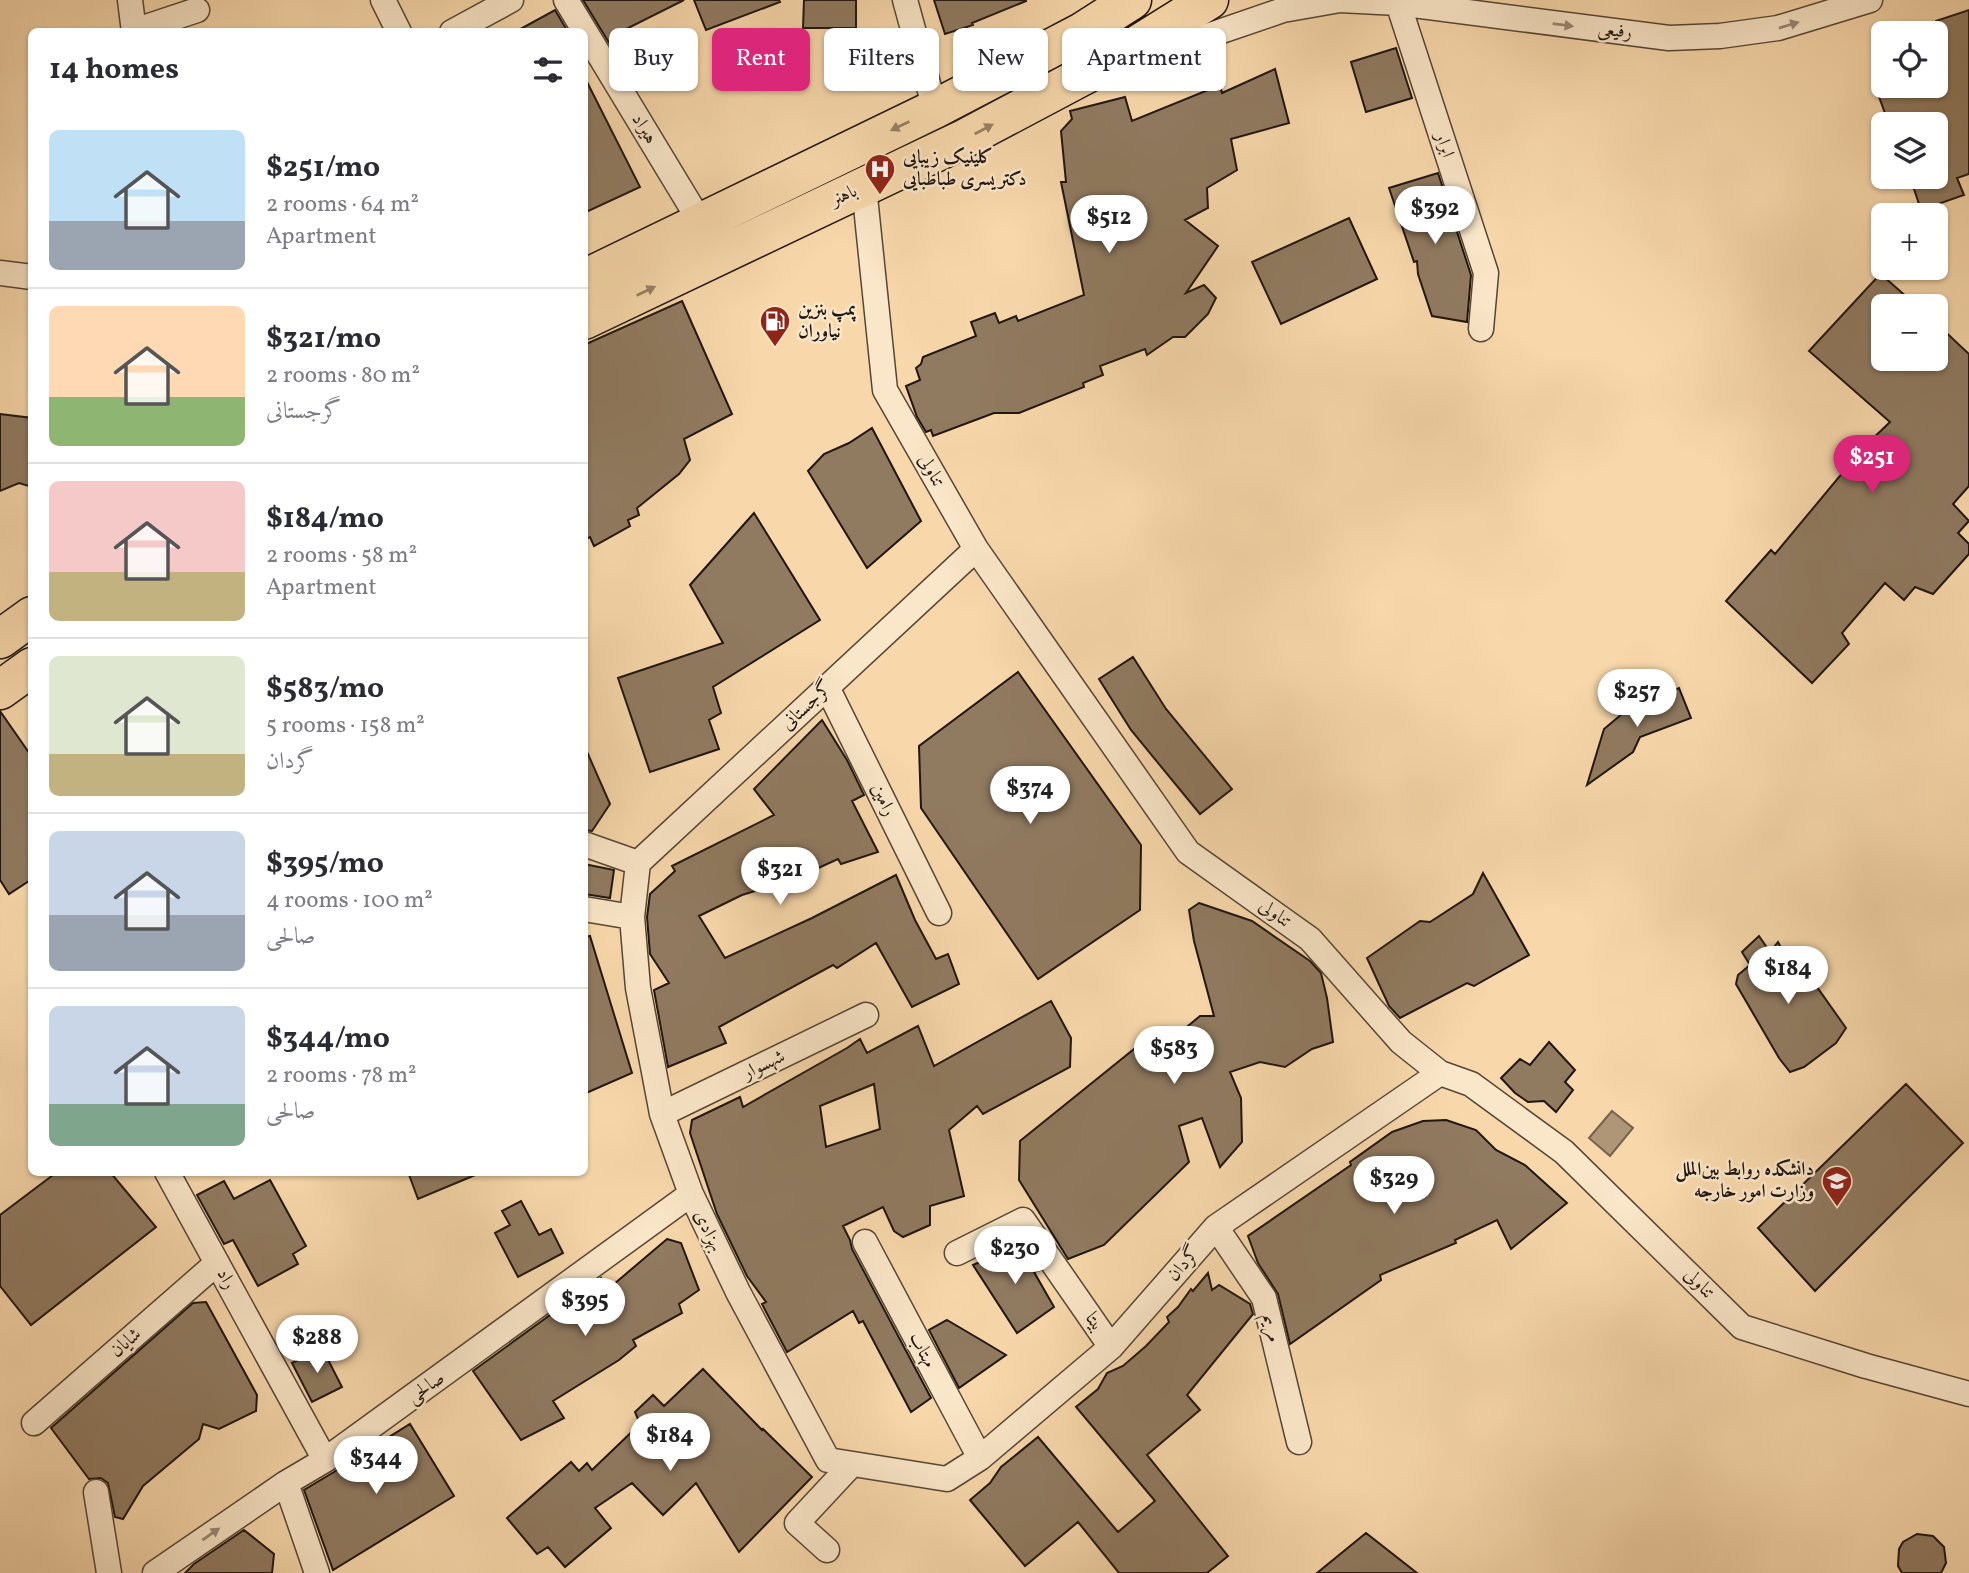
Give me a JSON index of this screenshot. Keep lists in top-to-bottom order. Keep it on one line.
{"streets":{"main road":["باهنر"],"street":["رفیعی","هیراد","ابرار","تناولی","گرجستانی","رامین","شهسوار","بهزادی","گردان","راد","بیتا","مریم","شایان","مهتاب","صالحی"]},"crossings":[["رفیعی","ابرار"],["هیراد","باهنر"],["باهنر","تناولی"],["تناولی","گرجستانی"],["تناولی","گردان"],["گرجستانی","رامین"],["گرجستانی","بهزادی"],["شهسوار","بهزادی"],["بهزادی","گردان"],["بهزادی","صالحی"],["گردان","بیتا"],["گردان","مریم"],["گردان","مهتاب"],["راد","شایان"],["راد","صالحی"]],"one_way":["رفیعی"],"places":{"hospital":["کلینیک زیبایی دکتر یسری طباطبایی"],"fuel station":["پمپ بنزین نیاوران"],"school or university":["دانشکده روابط بین‌الملل وزارت امور خارجه"]},"page":{"map_buttons":["+","−"],"chip":["Buy","Rent","Filters","New","Apartment"],"heading":"14 homes","list":[{"name":"$251/mo","note":"2 rooms · 64 m² · Apartment"},{"name":"$321/mo","note":"2 rooms · 80 m² · گرجستانی"},{"name":"$184/mo","note":"2 rooms · 58 m² · Apartment"},{"name":"$583/mo","note":"5 rooms · 158 m² · گردان"},{"name":"$395/mo","note":"4 rooms · 100 m² · صالحی"},{"name":"$344/mo","note":"2 rooms · 78 m² · صالحی"}],"price":["$392","$512","$251","$257","$374","$321","$184","$583","$329","$230","$395","$288","$184","$344"]}}
